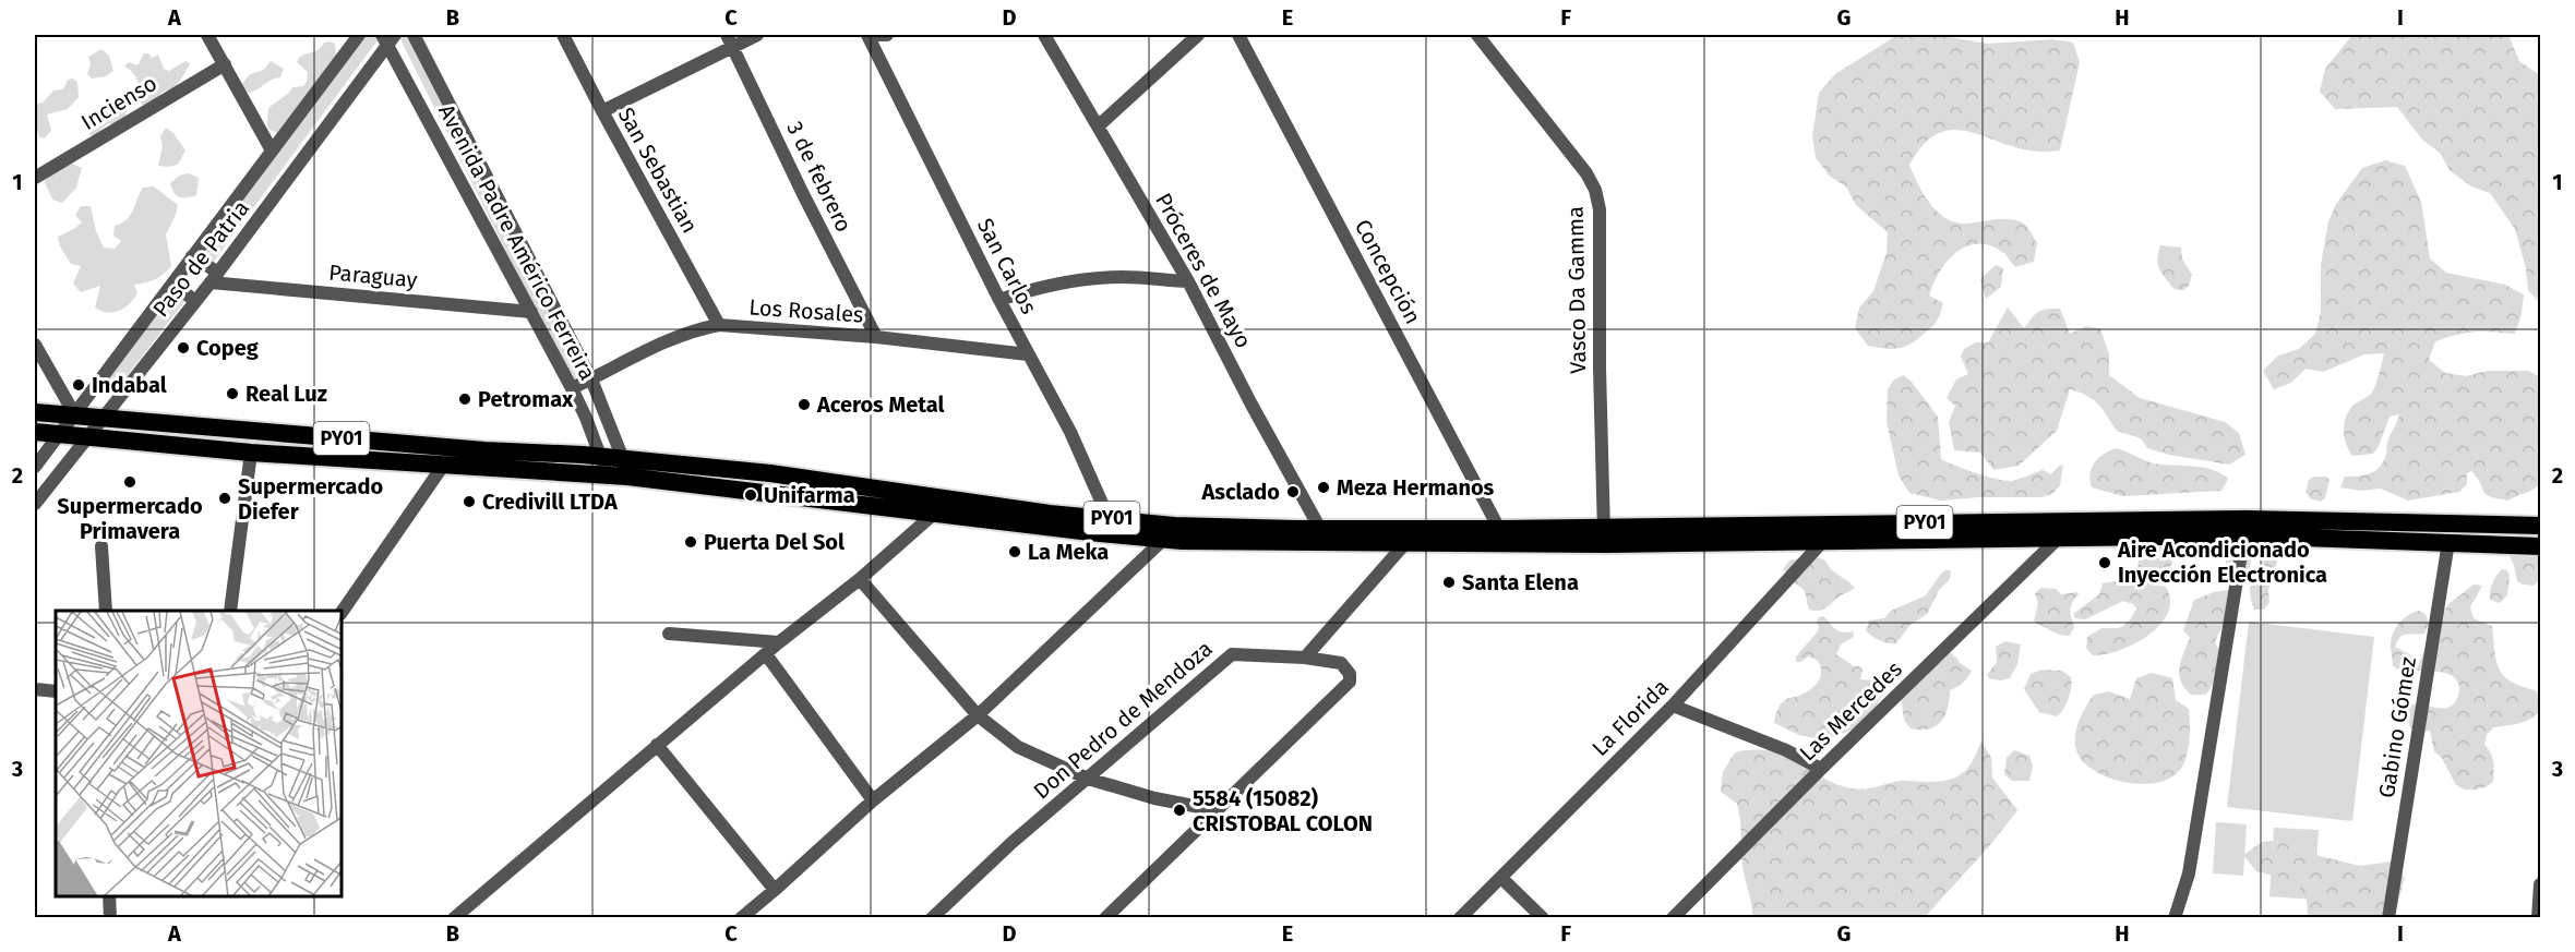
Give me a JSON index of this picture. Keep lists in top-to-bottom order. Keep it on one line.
{"streets":{"highway":["PY01"],"street":["Incienso","San Sebastian","3 de febrero","Avenida Padre Américo Ferreira","Paso de Patria","San Carlos","Próceres de Mayo","Concepción","Paraguay","Vasco Da Gamma","Los Rosales","Las Mercedes","La Florida","Don Pedro de Mendoza","Gabino Gómez"]},"crossings":[["San Sebastian","Los Rosales"],["3 de febrero","Los Rosales"],["Avenida Padre Américo Ferreira","Paso de Patria"],["Avenida Padre Américo Ferreira","Paraguay"],["Avenida Padre Américo Ferreira","Los Rosales"],["Avenida Padre Américo Ferreira","PY01"],["Paso de Patria","Paraguay"],["Paso de Patria","PY01"],["San Carlos","Los Rosales"],["San Carlos","PY01"],["Próceres de Mayo","PY01"],["Concepción","PY01"],["Vasco Da Gamma","PY01"],["PY01","Las Mercedes"],["PY01","La Florida"],["PY01","Gabino Gómez"]],"places":["Copeg","Indabal","Real Luz","Petromax","Aceros Metal","Supermercado Primavera","Meza Hermanos","Asclado","Unifarma","Supermercado Diefer","Credivill LTDA","Puerta Del Sol","La Meka","Aire Acondicionado Inyección Electronica","Santa Elena","5584 (15082) CRISTOBAL COLON"],"grid":{"columns":["A","B","C","D","E","F","G","H","I"],"rows":["1","2","3"]}}
